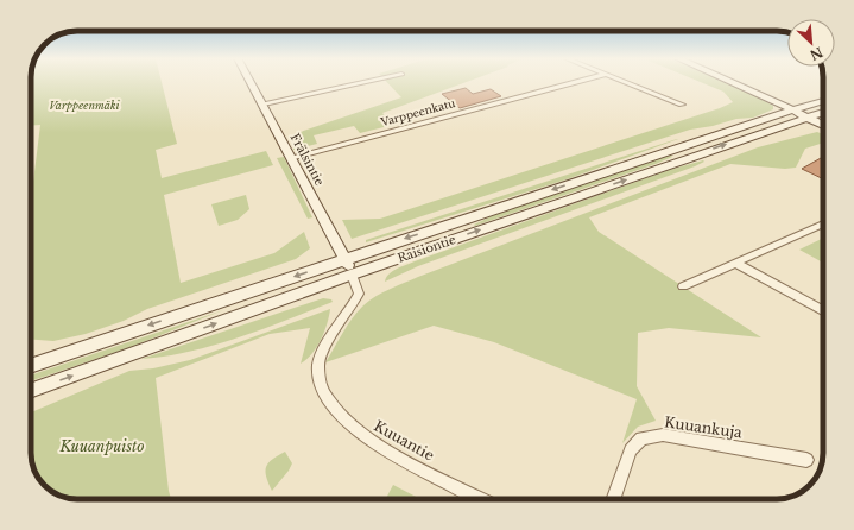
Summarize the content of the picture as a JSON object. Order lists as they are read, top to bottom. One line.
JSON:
{"streets":{"main road":["Frälsintie","Raisiontie"],"street":["Varppeenkatu","Kuuankuja","Kuuantie"]},"crossings":[["Varppeenkatu","Frälsintie"],["Frälsintie","Raisiontie"],["Frälsintie","Kuuantie"],["Raisiontie","Kuuantie"]],"parks":["Varppeenmäki","Kuuanpuisto"],"north":"bottom right"}
